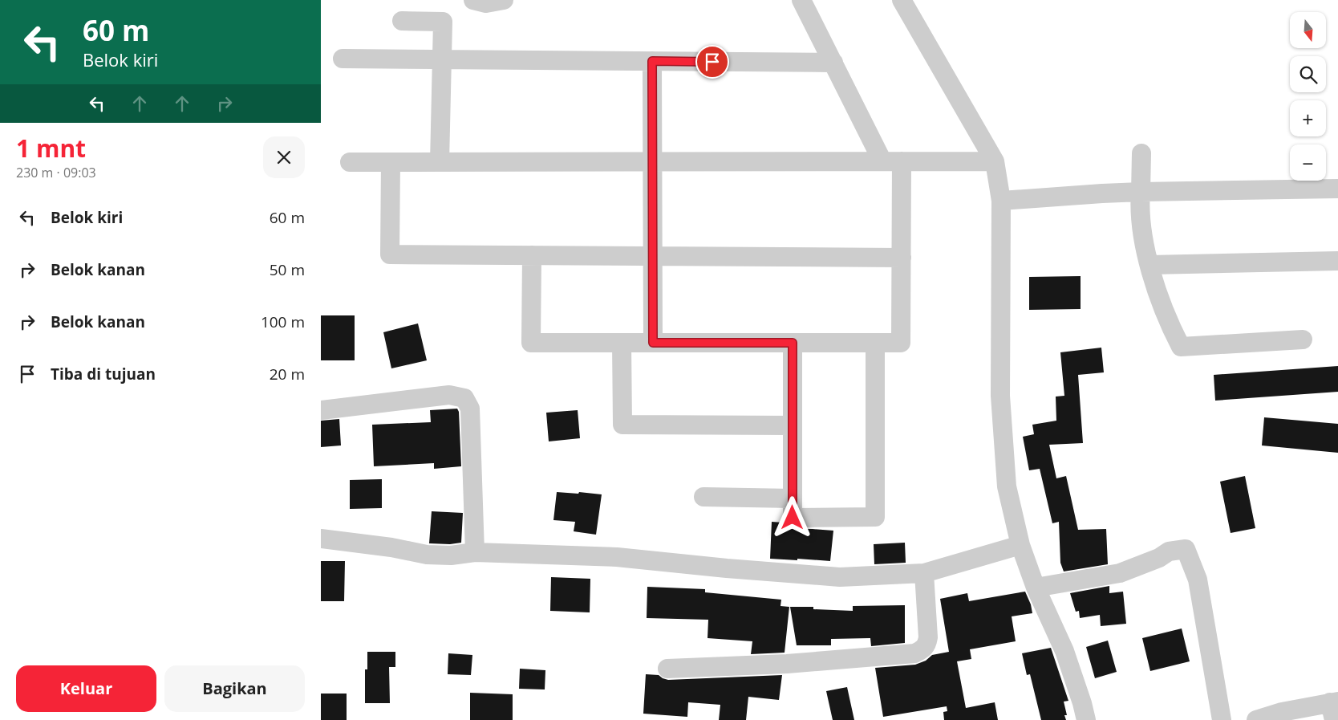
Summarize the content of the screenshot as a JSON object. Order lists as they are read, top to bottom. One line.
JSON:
{"north":"bottom","page":{"turn":["60 m","Belok kiri"],"map_buttons":["+","−"],"heading":["1 mnt","230 m · 09:03"],"list":[{"name":"Belok kiri","value":"60 m"},{"name":"Belok kanan","value":"50 m"},{"name":"Belok kanan","value":"100 m"},{"name":"Tiba di tujuan","value":"20 m"}],"buttons":["Keluar","Bagikan"]}}
